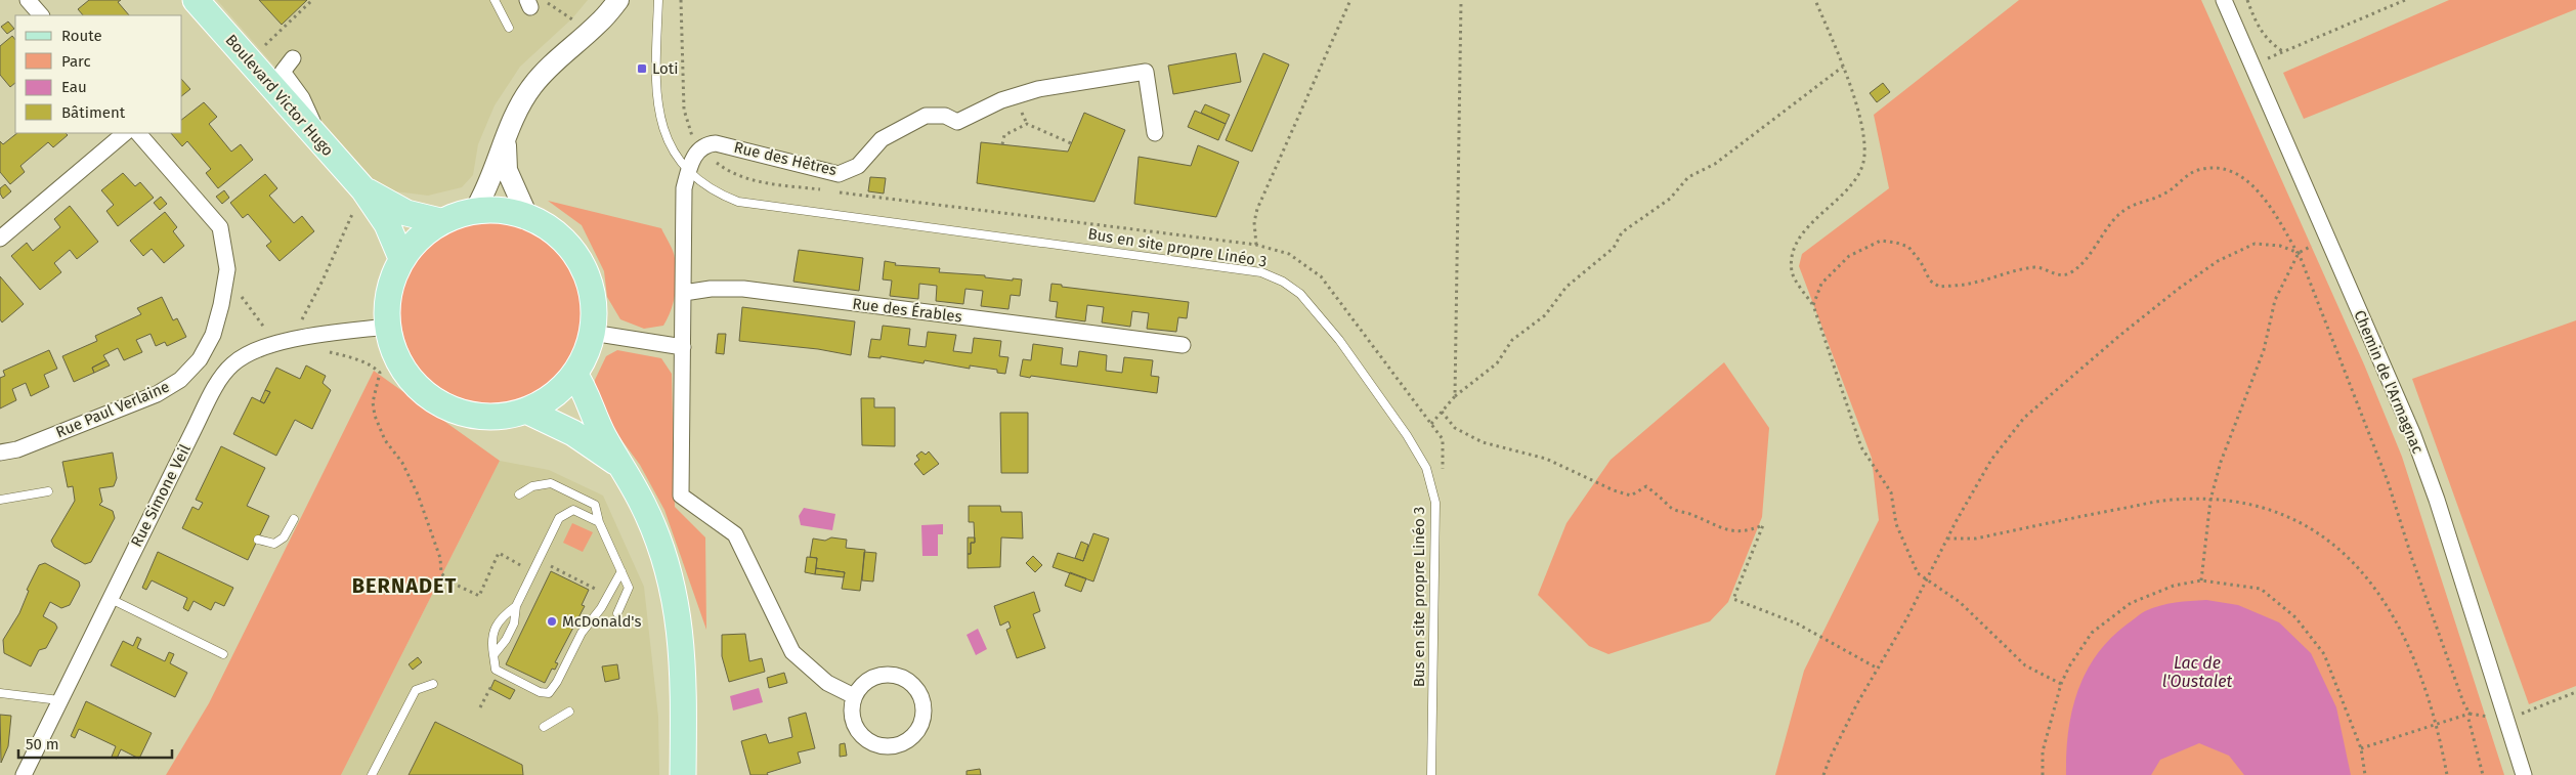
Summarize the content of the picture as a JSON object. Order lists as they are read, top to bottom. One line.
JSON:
{"streets":{"main road":["Boulevard Victor Hugo"],"street":["Rue des Hêtres","Rue des Érables","Chemin de l'Armagnac","Rue Paul Verlaine","Rue Simone Veil"],"lane":["Bus en site propre Linéo 3"]},"crossings":[["Rue des Hêtres","Bus en site propre Linéo 3"],["Rue des Hêtres","Rue des Érables"]],"districts":["BERNADET"],"water":["Lac de l'Oustalet"],"places":{"transit":["Loti"],"other":["McDonald's"]},"legend":["Route","Parc","Eau","Bâtiment"],"scale_bar":"50 m"}
